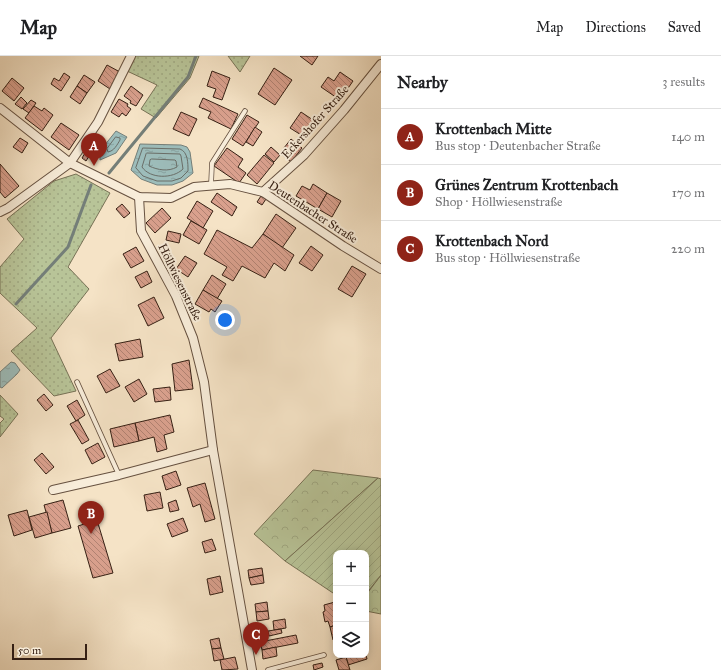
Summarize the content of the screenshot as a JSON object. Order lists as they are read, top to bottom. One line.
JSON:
{"streets":{"street":["Eckershofer Straße","Deutenbacher Straße","Höllwiesenstraße"]},"crossings":[["Eckershofer Straße","Deutenbacher Straße"],["Deutenbacher Straße","Höllwiesenstraße"]],"scale_bar":"50 m","page":{"header":"Map","nav":["Map","Directions","Saved"],"heading":["Nearby","3 results"],"list":[{"mark":"A","name":"Krottenbach Mitte","note":"Bus stop · Deutenbacher Straße","value":"140 m"},{"mark":"B","name":"Grünes Zentrum Krottenbach","note":"Shop · Höllwiesenstraße","value":"170 m"},{"mark":"C","name":"Krottenbach Nord","note":"Bus stop · Höllwiesenstraße","value":"220 m"}],"pins":["A","B","C"],"map_buttons":["+","−"],"scale":"50 m"}}
